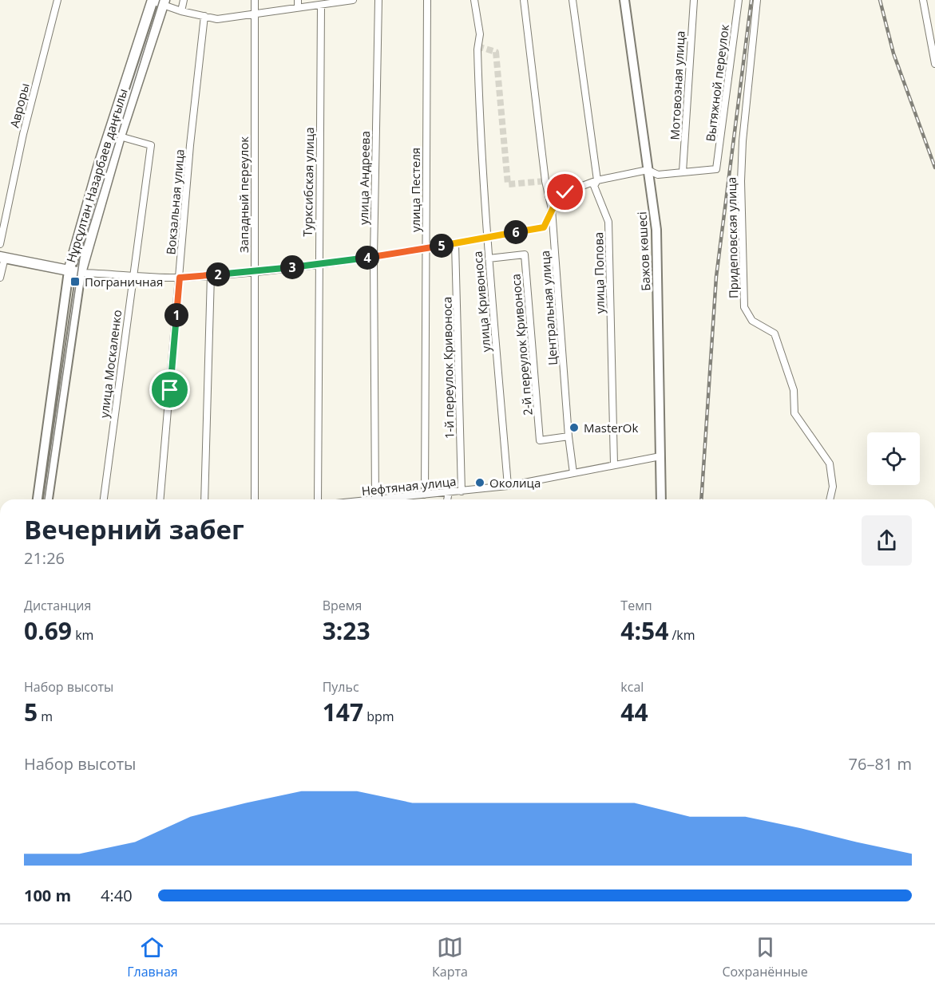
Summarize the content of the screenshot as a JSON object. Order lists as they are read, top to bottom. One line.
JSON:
{"streets":{"highway":["Нұрсұлтан Назарбаев даңғылы"],"main road":["Бажов көшесі"],"street":["Вытяжной переулок","Мотовозная улица","Авроры","улица Андреева","Турксибская улица","улица Пестеля","Западный переулок","Вокзальная улица","Придеповская улица","улица Попова","улица Кривоноса","Центральная улица","2-й переулок Кривоноса","улица Москаленко","1-й переулок Кривоноса","Нефтяная улица"]},"crossings":[["Вытяжной переулок","Мотовозная улица"],["Нұрсұлтан Назарбаев даңғылы","улица Москаленко"],["улица Пестеля","Нефтяная улица"],["Бажов көшесі","Нефтяная улица"],["улица Попова","Нефтяная улица"],["улица Кривоноса","2-й переулок Кривоноса"],["улица Кривоноса","Нефтяная улица"],["Центральная улица","2-й переулок Кривоноса"],["Центральная улица","Нефтяная улица"],["1-й переулок Кривоноса","Нефтяная улица"]],"places":{"transit":["Пограничная"],"other":["MasterOk","Околица"]},"page":{"pins":["6","5","4","3","2","1"],"heading":["Вечерний забег","21:26"],"stats":[["Дистанция","0.69 km"],["Время","3:23"],["Темп","4:54 /km"],["Набор высоты","5 m"],["Пульс","147 bpm"],["kcal","44"]],"chart":["Набор высоты","76–81 m"],"list":[{"name":"100 m","note":"4:40"}],"tabs":["Главная","Карта","Сохранённые"]}}
